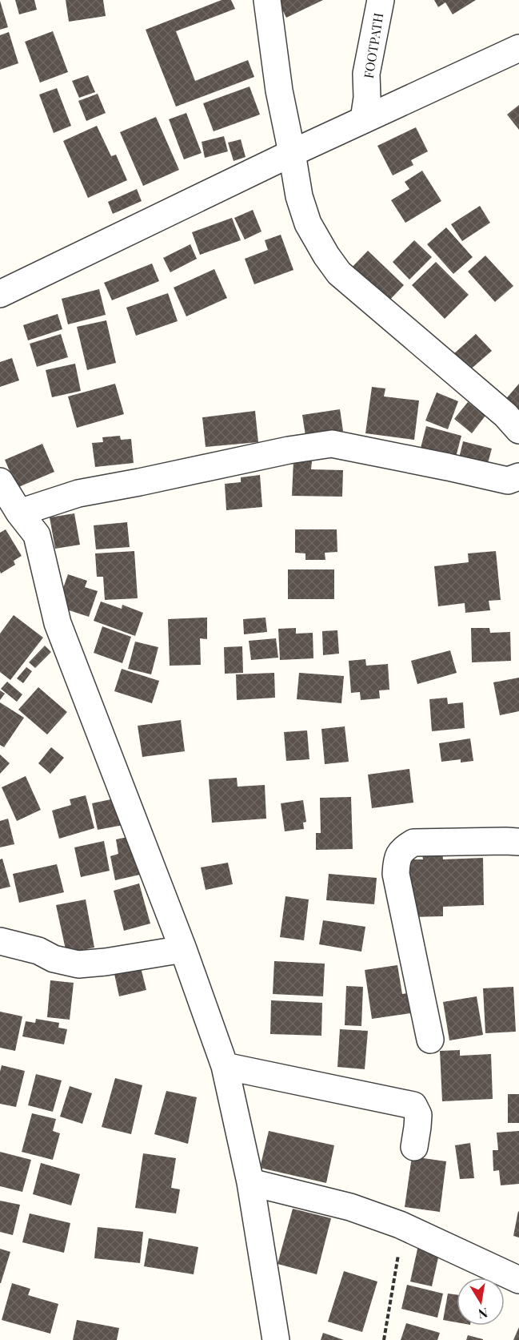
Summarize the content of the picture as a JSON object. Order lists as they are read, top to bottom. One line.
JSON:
{"streets":{"street":["FOOTPATH"]},"north":"bottom"}
